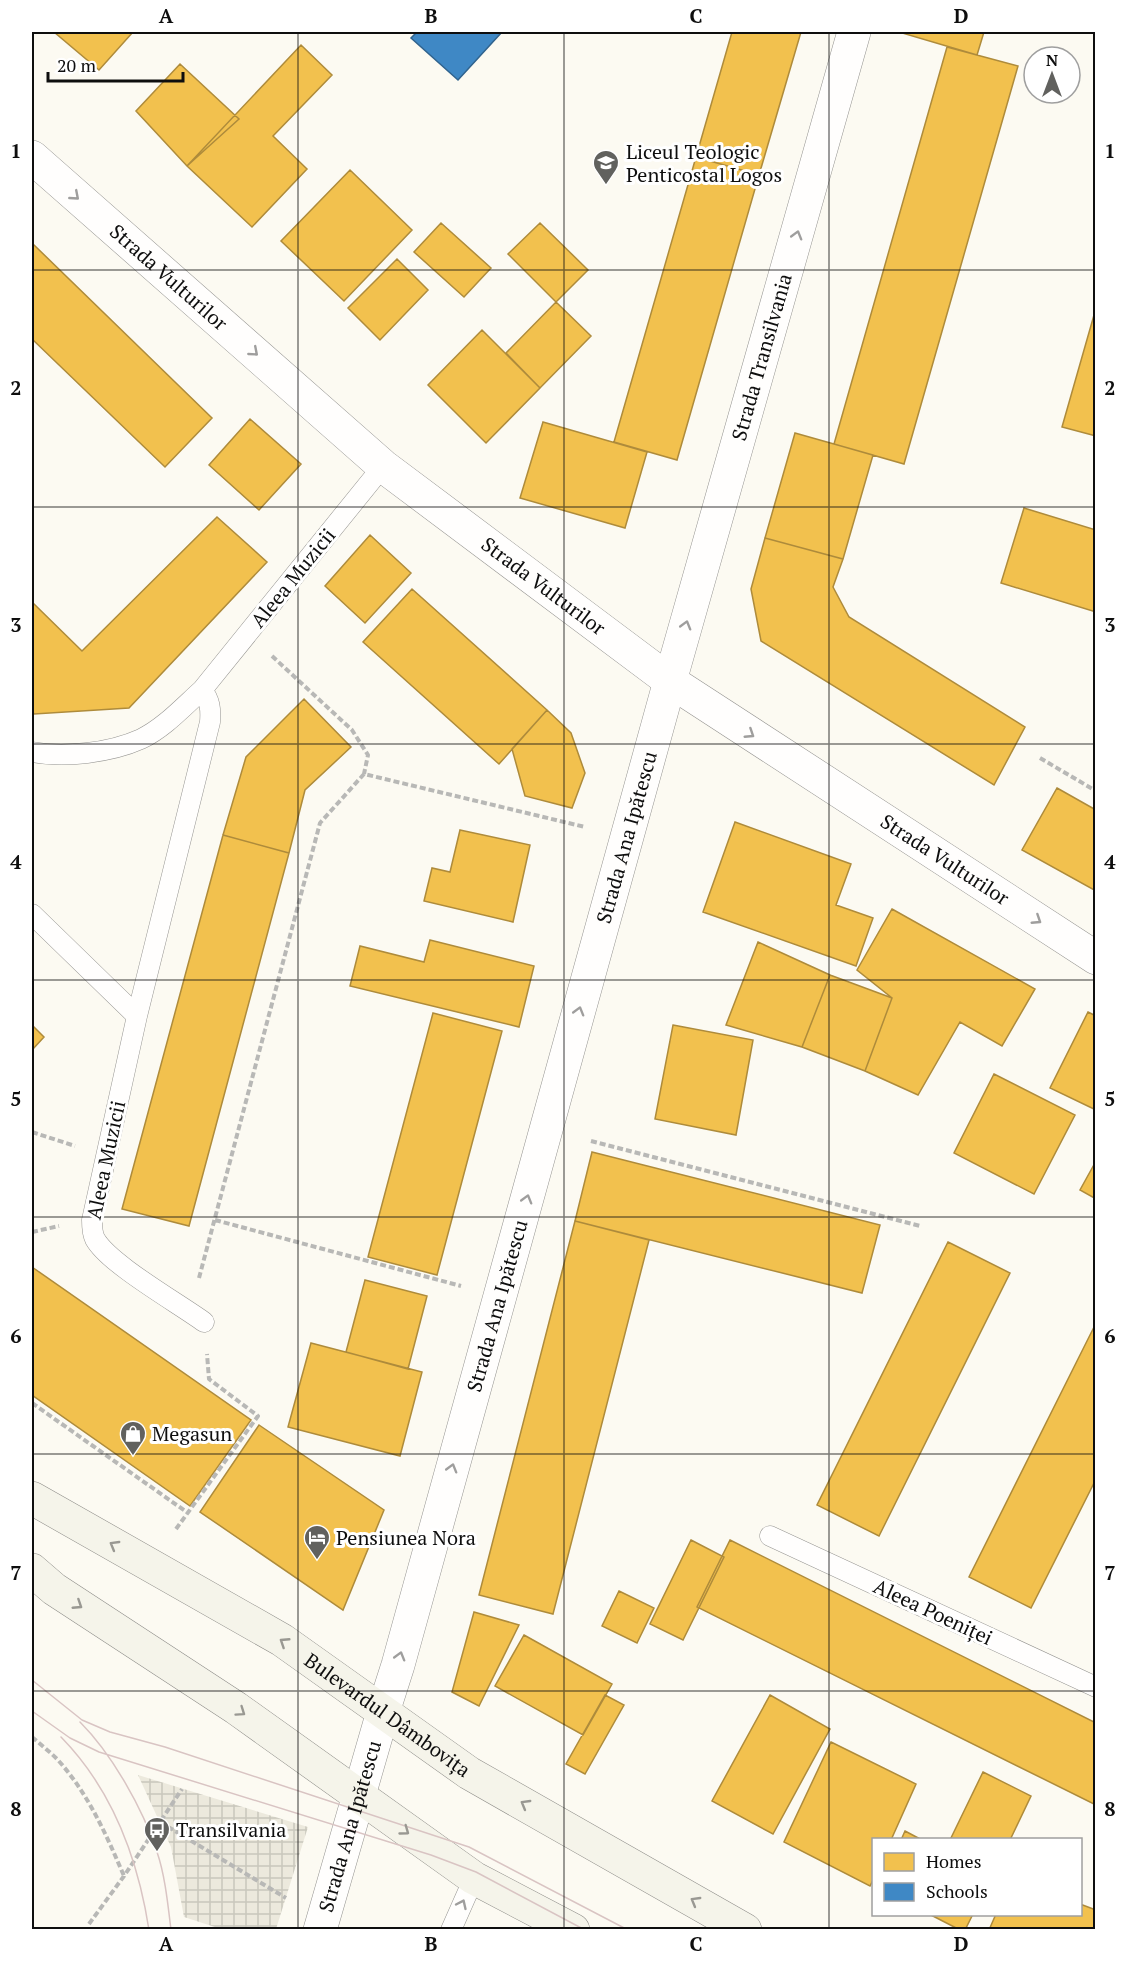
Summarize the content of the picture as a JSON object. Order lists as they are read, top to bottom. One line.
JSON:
{"streets":{"main road":["Bulevardul Dâmbovița"],"street":["Strada Vulturilor","Strada Transilvania","Strada Ana Ipătescu"],"lane":["Aleea Muzicii","Aleea Poeniței"]},"crossings":[["Strada Vulturilor","Strada Transilvania"],["Strada Vulturilor","Aleea Muzicii"],["Strada Vulturilor","Strada Ana Ipătescu"],["Strada Transilvania","Strada Ana Ipătescu"],["Strada Ana Ipătescu","Bulevardul Dâmbovița"]],"one_way":["Strada Vulturilor","Strada Transilvania","Strada Ana Ipătescu"],"places":{"school or university":["Liceul Teologic Penticostal Logos"],"shop":["Megasun"],"hotel":["Pensiunea Nora"],"bus stop":["Transilvania"]},"legend":["Homes","Schools"],"scale_bar":"20 m","north":"top","grid":{"columns":["A","B","C","D"],"rows":["1","2","3","4","5","6","7","8"]}}
